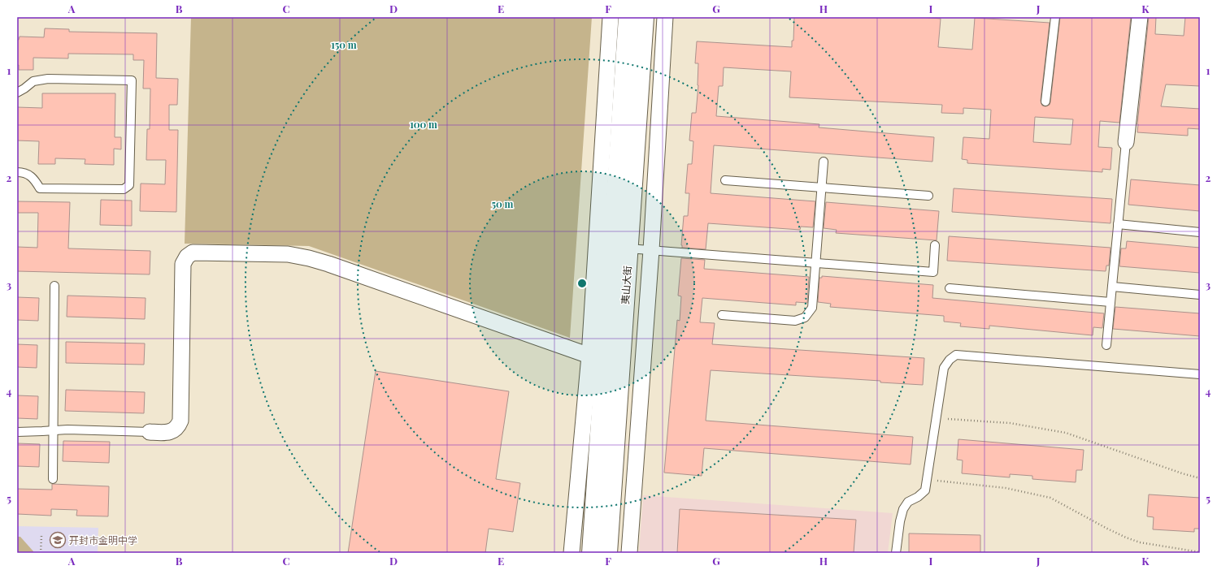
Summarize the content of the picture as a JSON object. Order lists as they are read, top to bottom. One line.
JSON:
{"streets":{"main road":["夷山大街"]},"places":{"school or university":["开封市金明中学"]},"grid":{"columns":["A","B","C","D","E","F","G","H","I","J","K"],"rows":["1","2","3","4","5"]},"rings":["150 m","100 m","50 m"]}
